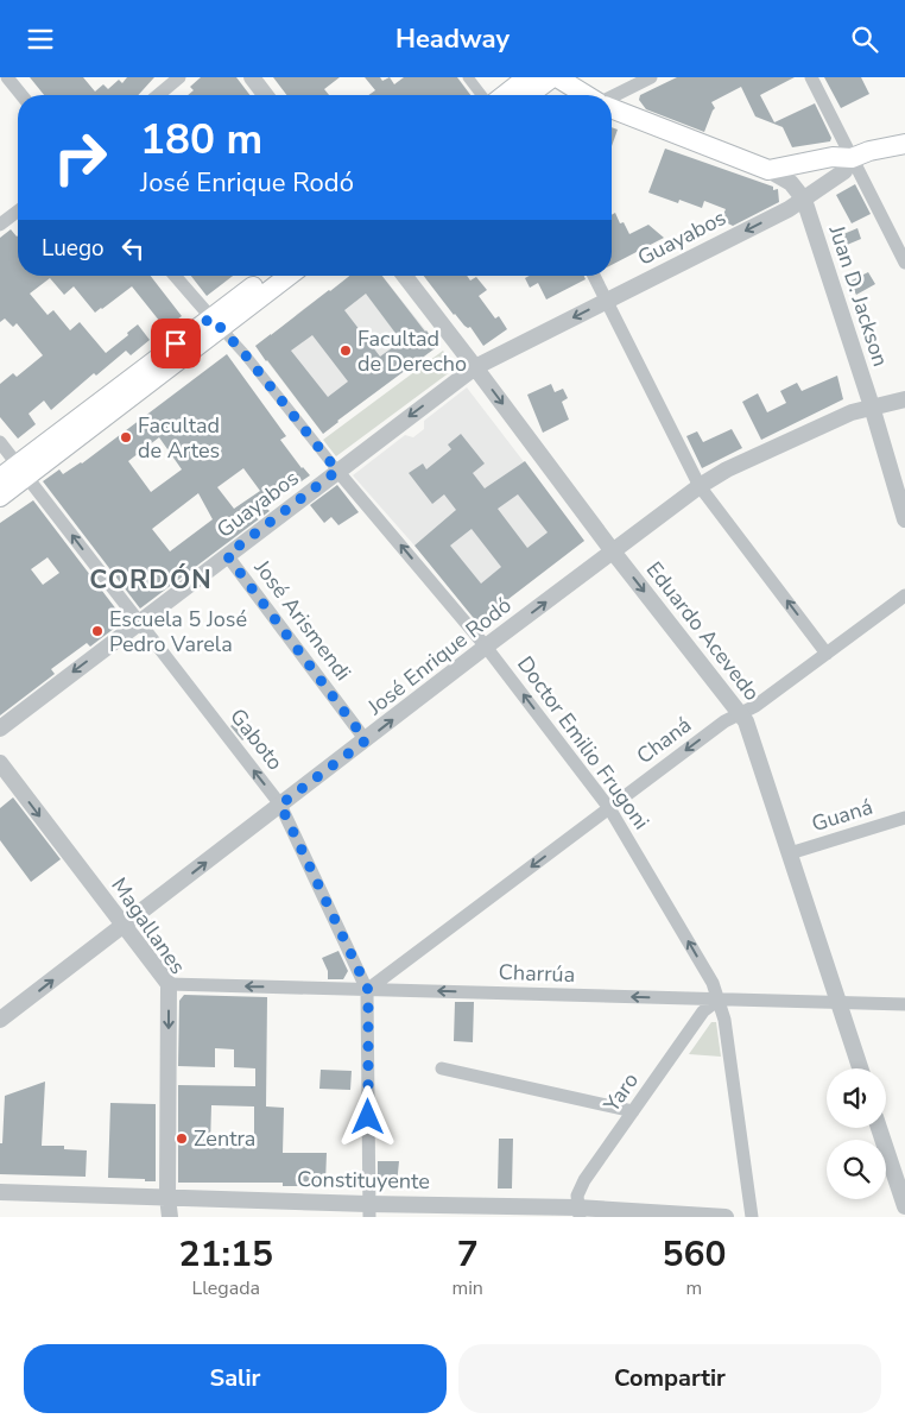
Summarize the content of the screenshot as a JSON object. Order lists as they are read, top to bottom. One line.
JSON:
{"streets":{"street":["Guayabos","Juan D. Jackson","José Arismendi","Eduardo Acevedo","José Enrique Rodó","Gaboto","Chaná","Doctor Emilio Frugoni","Guaná","Magallanes","Charrúa","Yaro","Constituyente"]},"crossings":[["Guayabos","Juan D. Jackson"],["Guayabos","José Arismendi"],["Guayabos","Eduardo Acevedo"],["Guayabos","Gaboto"],["Guayabos","Doctor Emilio Frugoni"],["Juan D. Jackson","José Enrique Rodó"],["José Arismendi","José Enrique Rodó"],["Eduardo Acevedo","José Enrique Rodó"],["Eduardo Acevedo","Chaná"],["Eduardo Acevedo","Guaná"],["Eduardo Acevedo","Charrúa"],["José Enrique Rodó","Gaboto"],["José Enrique Rodó","Doctor Emilio Frugoni"],["José Enrique Rodó","Magallanes"],["Gaboto","Chaná"],["Gaboto","Charrúa"],["Gaboto","Constituyente"],["Chaná","Doctor Emilio Frugoni"],["Chaná","Charrúa"],["Doctor Emilio Frugoni","Charrúa"],["Doctor Emilio Frugoni","Yaro"],["Magallanes","Charrúa"],["Magallanes","Constituyente"],["Charrúa","Yaro"],["Yaro","Constituyente"]],"one_way":["Guayabos","José Enrique Rodó","Gaboto","Chaná","Doctor Emilio Frugoni","Magallanes"],"districts":["CORDÓN"],"places":["Facultad de Derecho","Facultad de Artes","Escuela 5 José Pedro Varela","Zentra"],"page":{"header":"Headway","turn":["180 m","José Enrique Rodó"],"then":"Luego","eta":["21:15","Llegada","7","min","560","m"],"buttons":["Salir","Compartir"]}}
